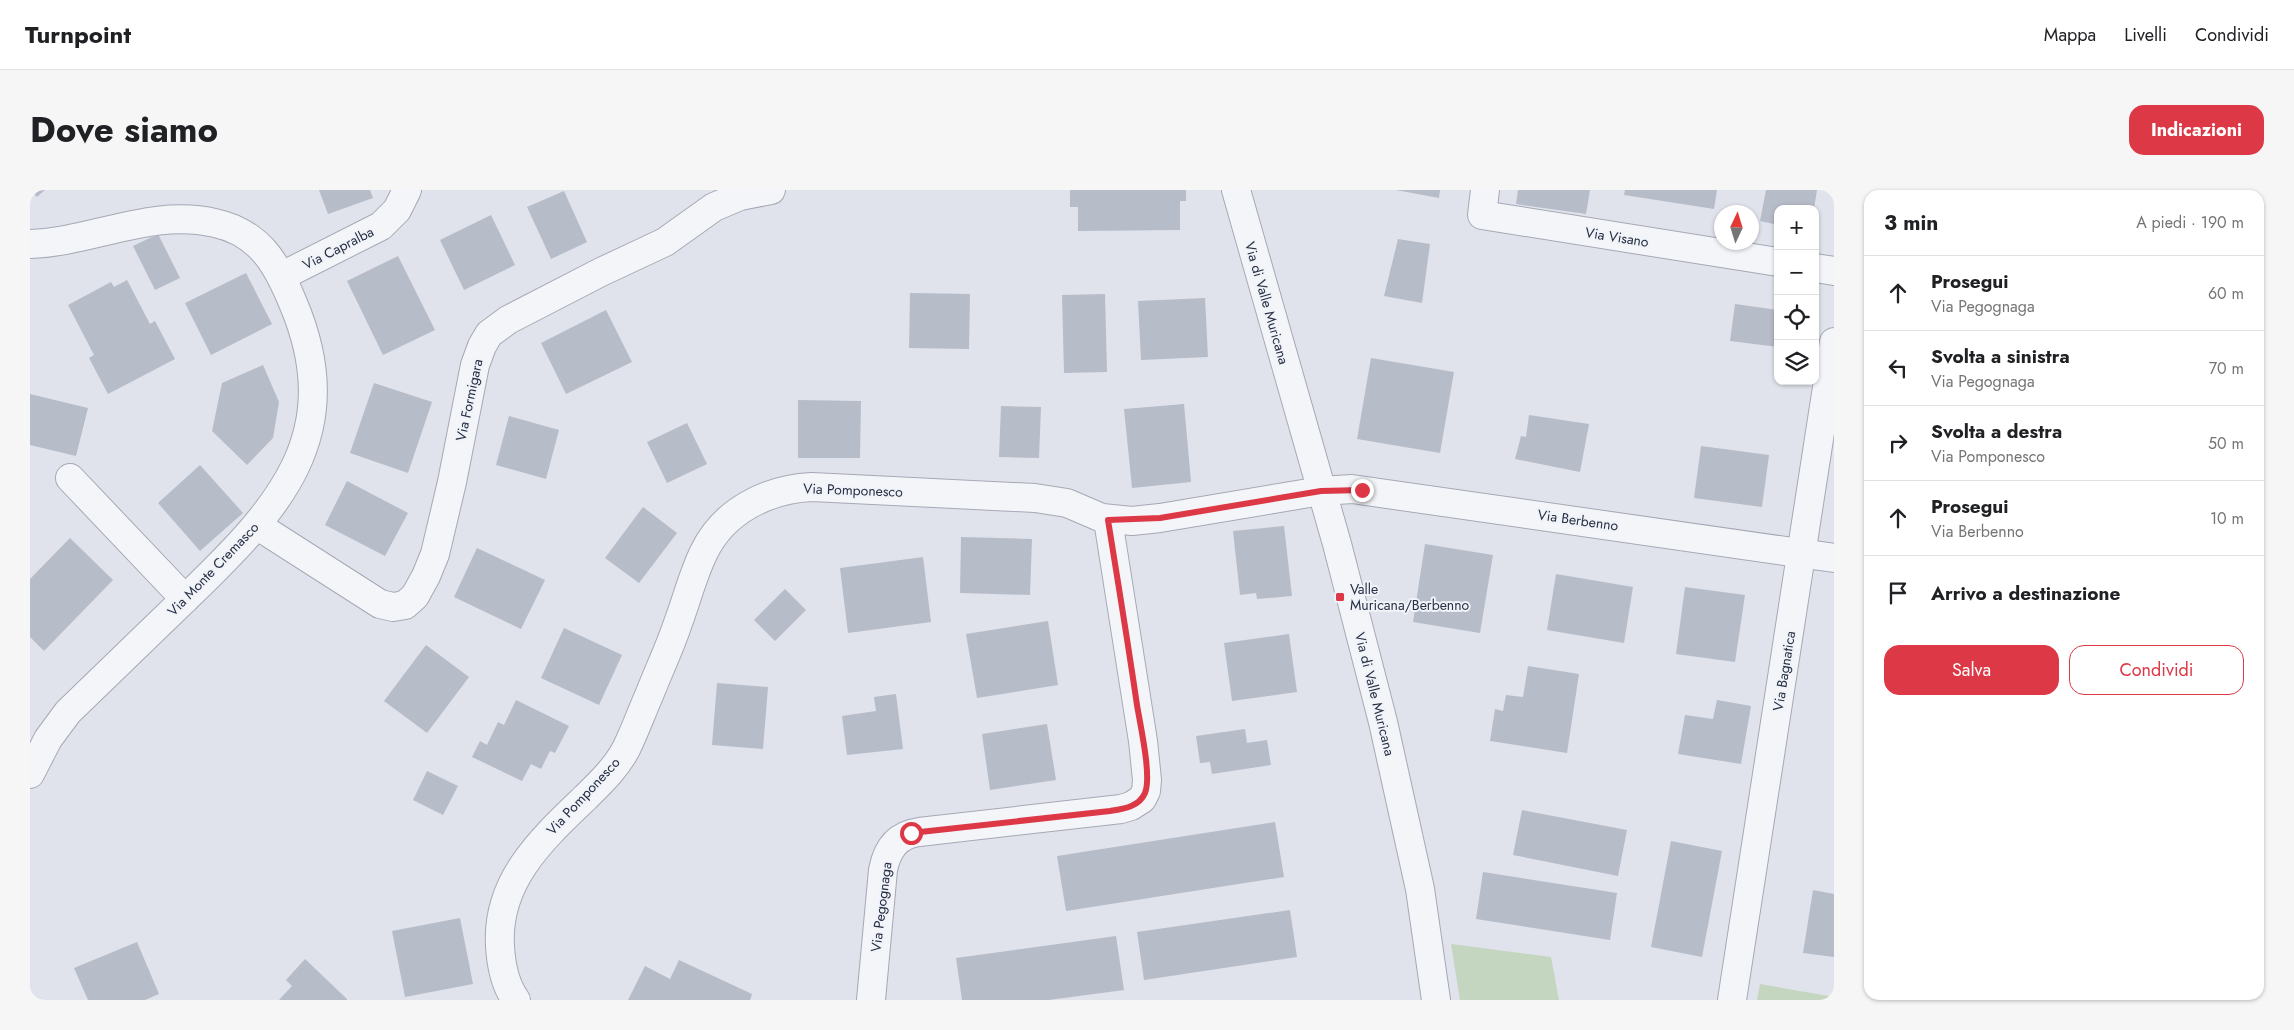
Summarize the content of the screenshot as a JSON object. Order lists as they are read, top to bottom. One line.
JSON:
{"streets":{"street":["Via Visano","Via Capralba","Via di Valle Muricana","Via Formigara","Via Pomponesco","Via Berbenno","Via Monte Cremasco","Via Bagnatica","Via Pegognaga"]},"crossings":[["Via Capralba","Via Monte Cremasco"],["Via di Valle Muricana","Via Pomponesco"],["Via di Valle Muricana","Via Berbenno"],["Via Formigara","Via Monte Cremasco"],["Via Pomponesco","Via Berbenno"],["Via Pomponesco","Via Pegognaga"],["Via Berbenno","Via Bagnatica"]],"places":{"transit":["Valle Muricana/Berbenno"]},"north":"top","page":{"header":"Turnpoint","nav":["Mappa","Livelli","Condividi"],"title":"Dove siamo","buttons":["Indicazioni",["Salva","Condividi"]],"heading":["3 min","A piedi · 190 m"],"map_buttons":["+","−"],"list":[["Prosegui","Via Pegognaga","60 m"],["Svolta a sinistra","Via Pegognaga","70 m"],["Svolta a destra","Via Pomponesco","50 m"],["Prosegui","Via Berbenno","10 m"],"Arrivo a destinazione"]}}
